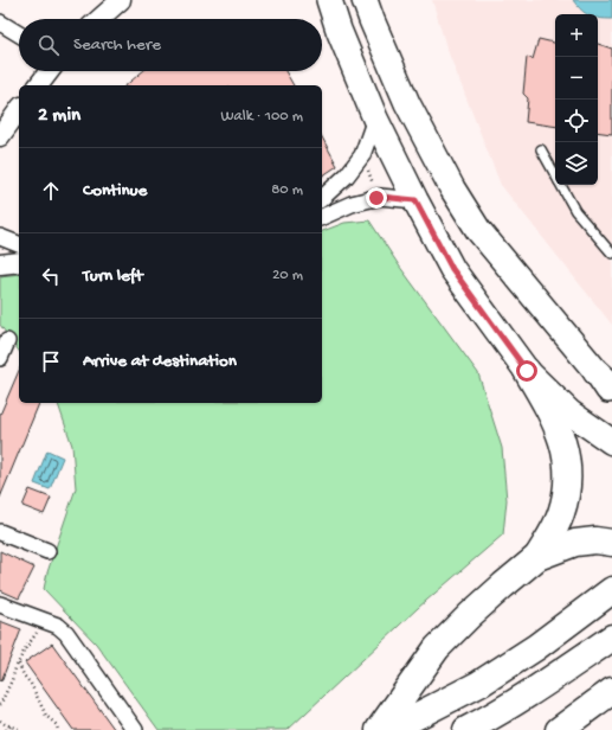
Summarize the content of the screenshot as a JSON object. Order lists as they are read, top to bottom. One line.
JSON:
{"page":{"map_buttons":["+","−"],"search":"Search here","heading":["2 min","Walk · 100 m"],"list":[["Continue","80 m"],["Turn left","20 m"],"Arrive at destination"]}}
